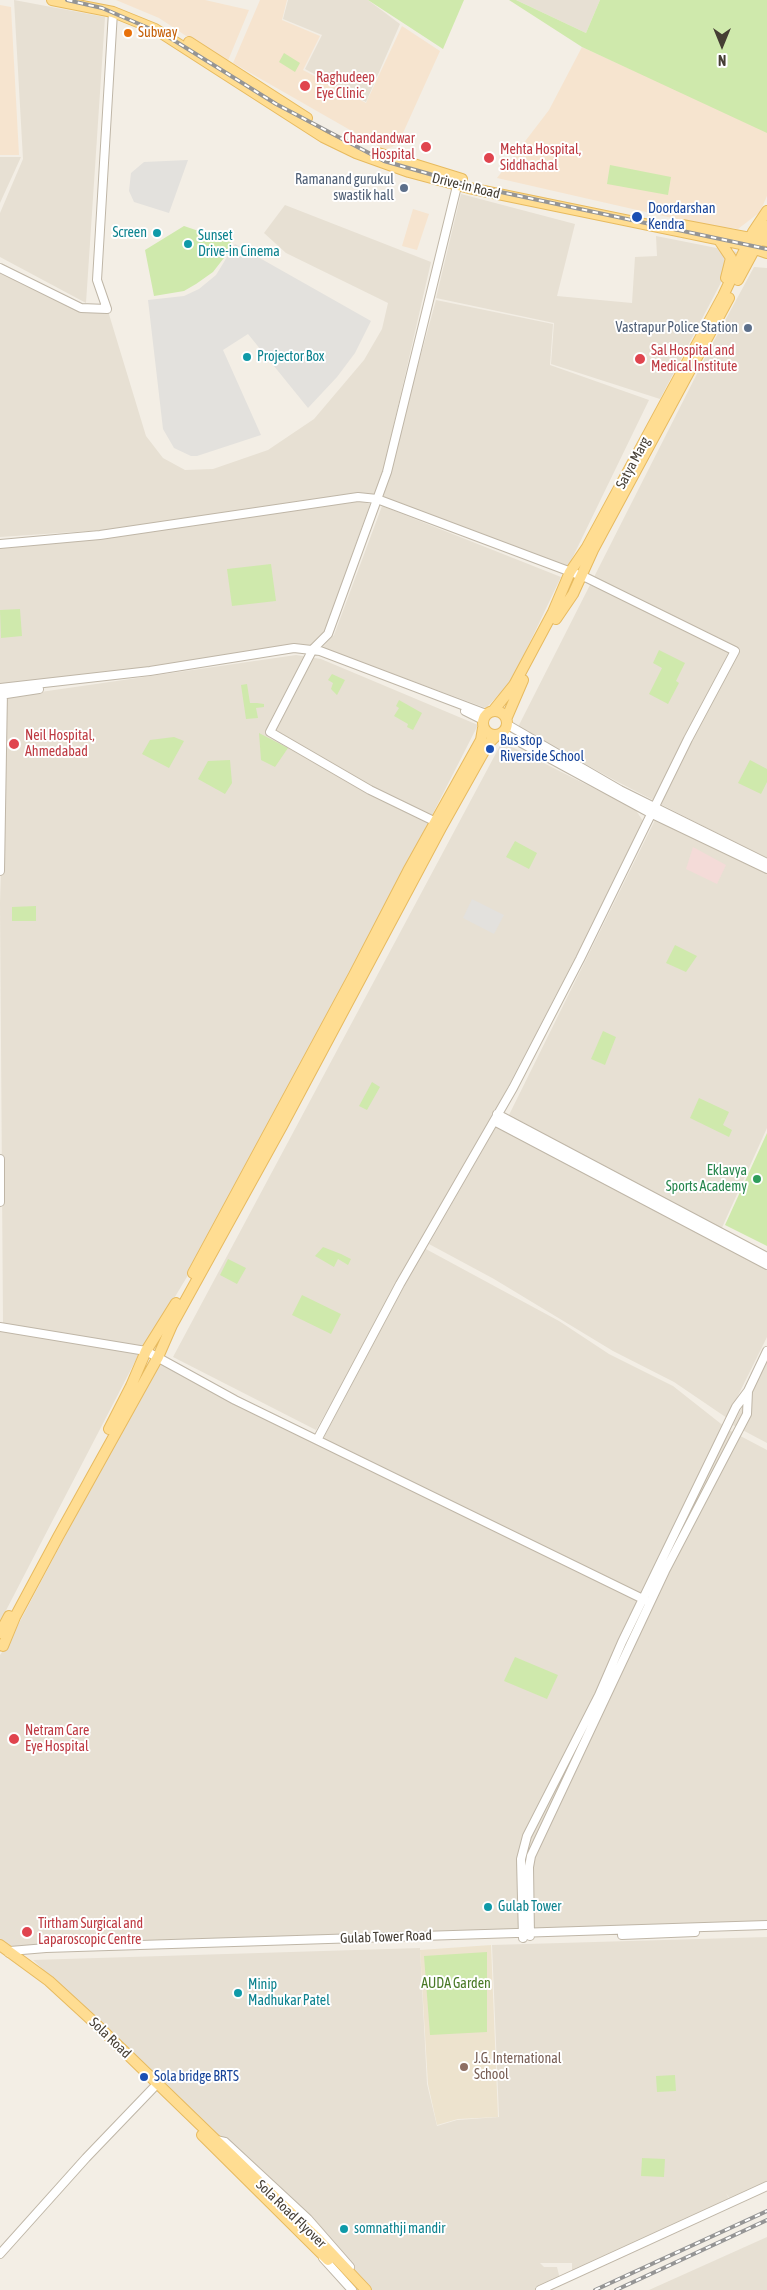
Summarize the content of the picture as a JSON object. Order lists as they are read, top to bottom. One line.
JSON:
{"streets":{"main road":["Drive-in Road","Satya Marg","Sola Road","Sola Road Flyover"],"street":["Gulab Tower Road"]},"crossings":[["Drive-in Road","Satya Marg"],["Gulab Tower Road","Sola Road"],["Sola Road","Sola Road Flyover"]],"parks":["AUDA Garden"],"places":["Subway","Raghudeep Eye Clinic","Chandandwar Hospital","Mehta Hospital, Siddhachal","Ramanand gurukul swastik hall","Doordarshan Kendra","Screen","Sunset Drive-in Cinema","Vastrapur Police Station","Projector Box","Sal Hospital and Medical Institute","Neil Hospital, Ahmedabad","Bus stop Riverside School","Eklavya Sports Academy","Netram Care Eye Hospital","Gulab Tower","Tirtham Surgical and Laparoscopic Centre","Minip Madhukar Patel","J.G. International School","Sola bridge BRTS","somnathji mandir"],"north":"bottom"}
